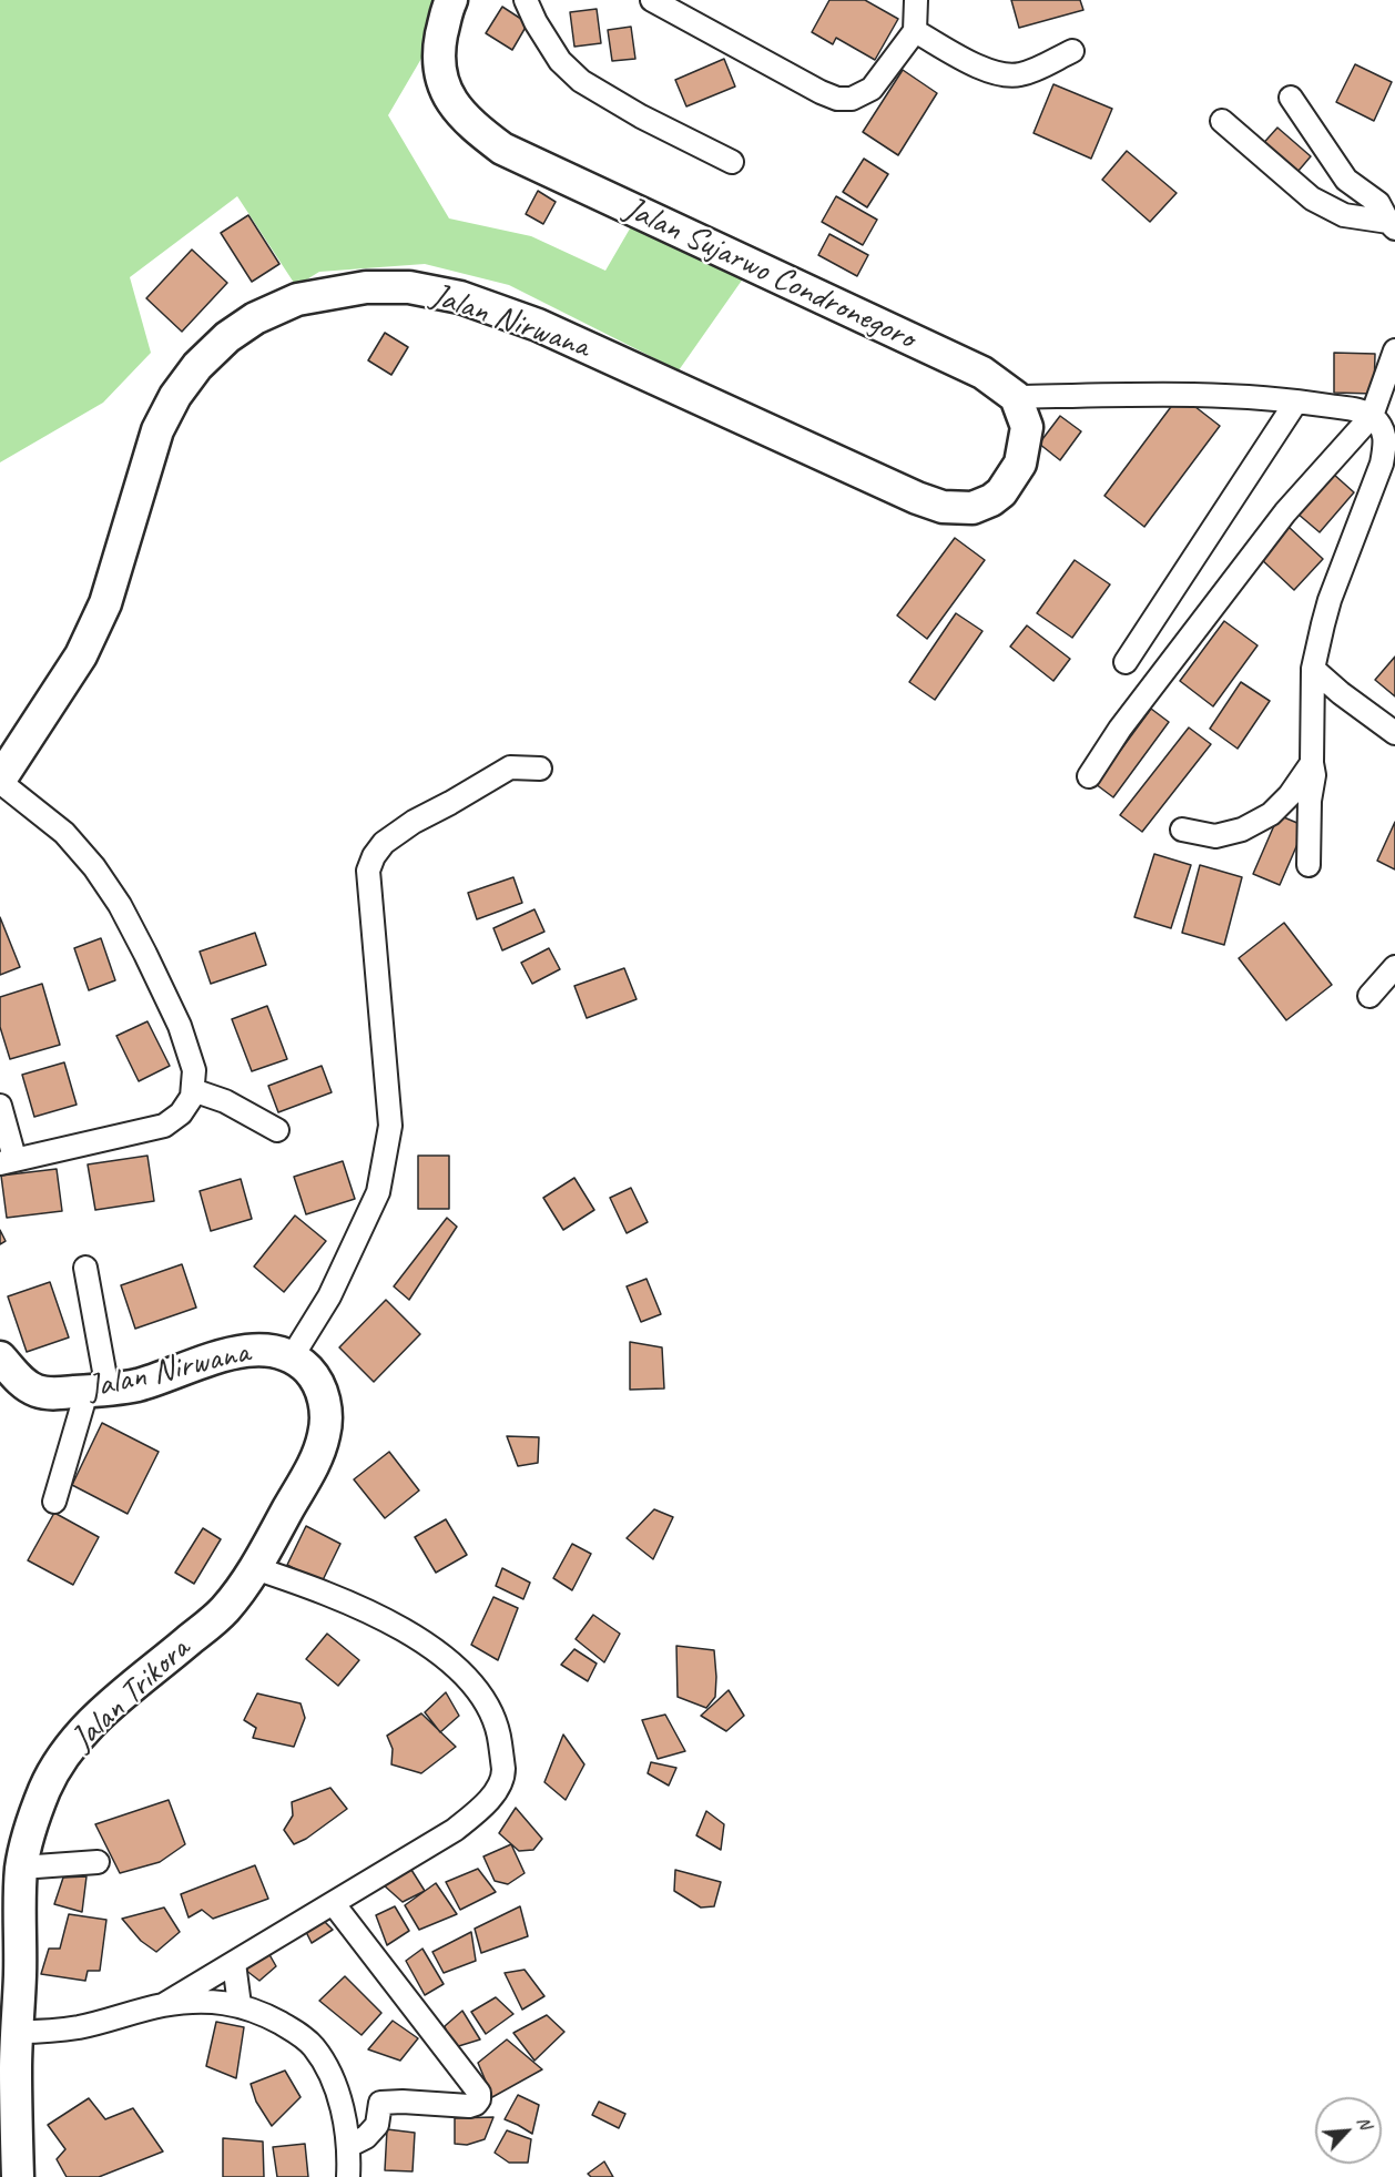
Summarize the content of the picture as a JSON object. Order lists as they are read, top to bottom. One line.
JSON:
{"streets":{"street":["Jalan Sujarwo Condronegoro","Jalan Nirwana","Jalan Trikora"]},"crossings":[["Jalan Sujarwo Condronegoro","Jalan Nirwana"],["Jalan Nirwana","Jalan Trikora"]],"north":"top right"}
